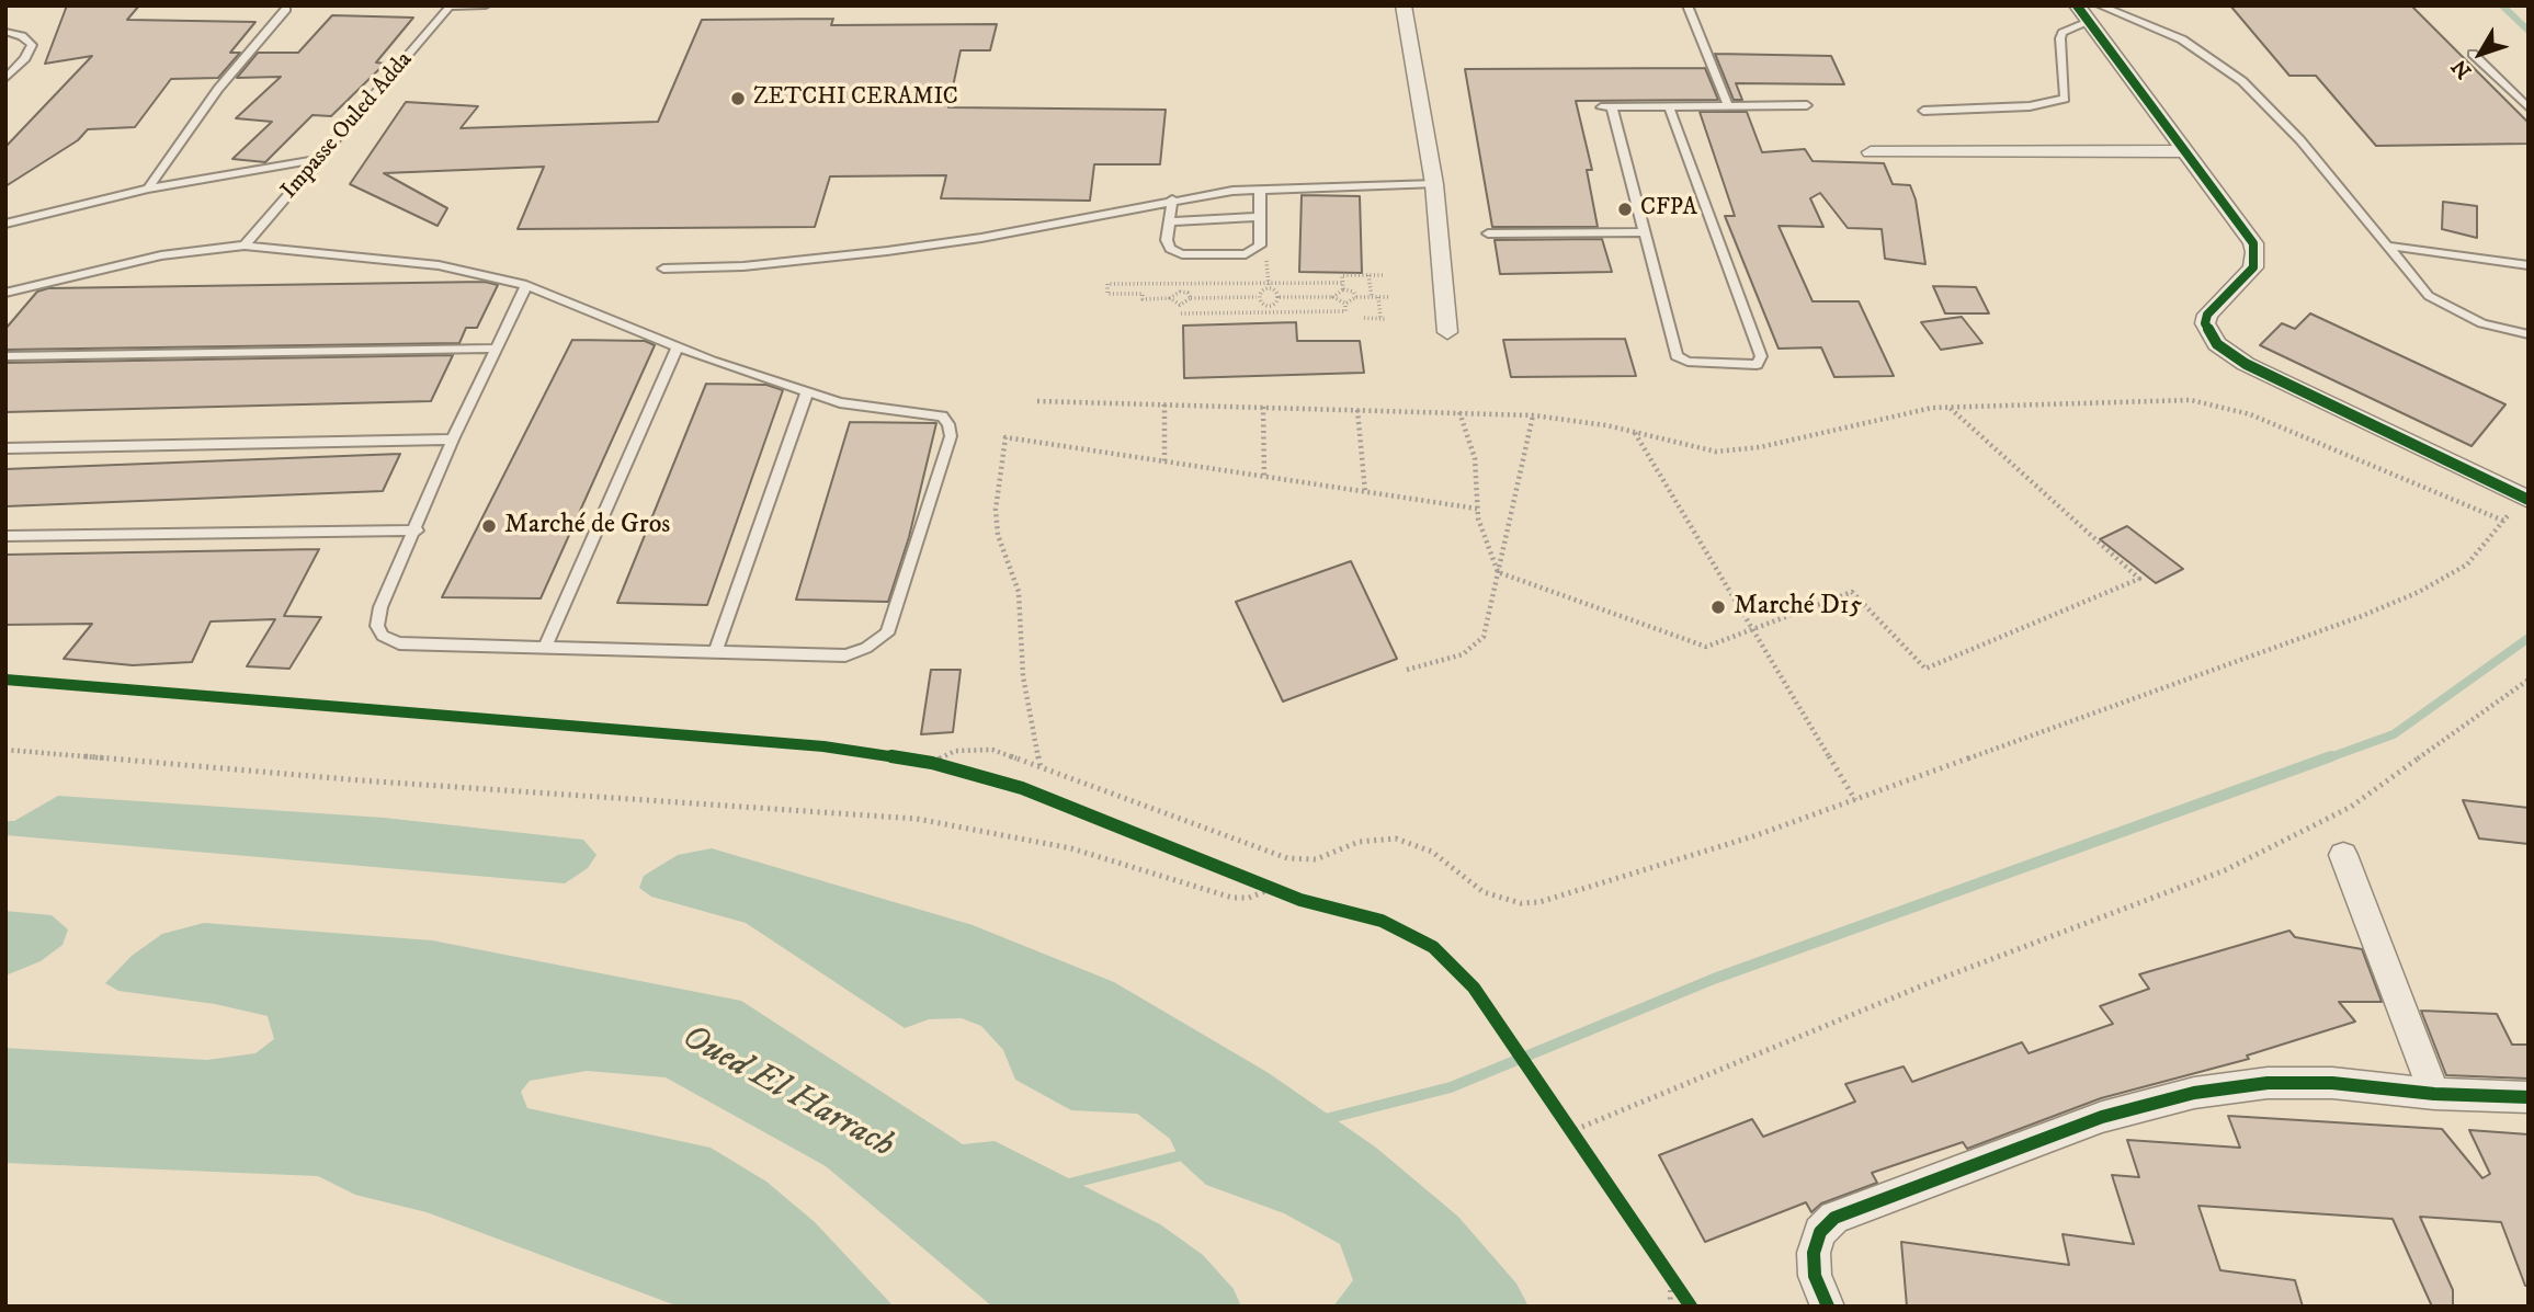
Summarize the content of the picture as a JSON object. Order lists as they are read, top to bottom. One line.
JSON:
{"streets":{"lane":["Impasse Ouled Adda"]},"water":["Oued El Harrach"],"places":["ZETCHI CERAMIC","CFPA","Marché de Gros","Marché D15"],"north":"bottom left"}
